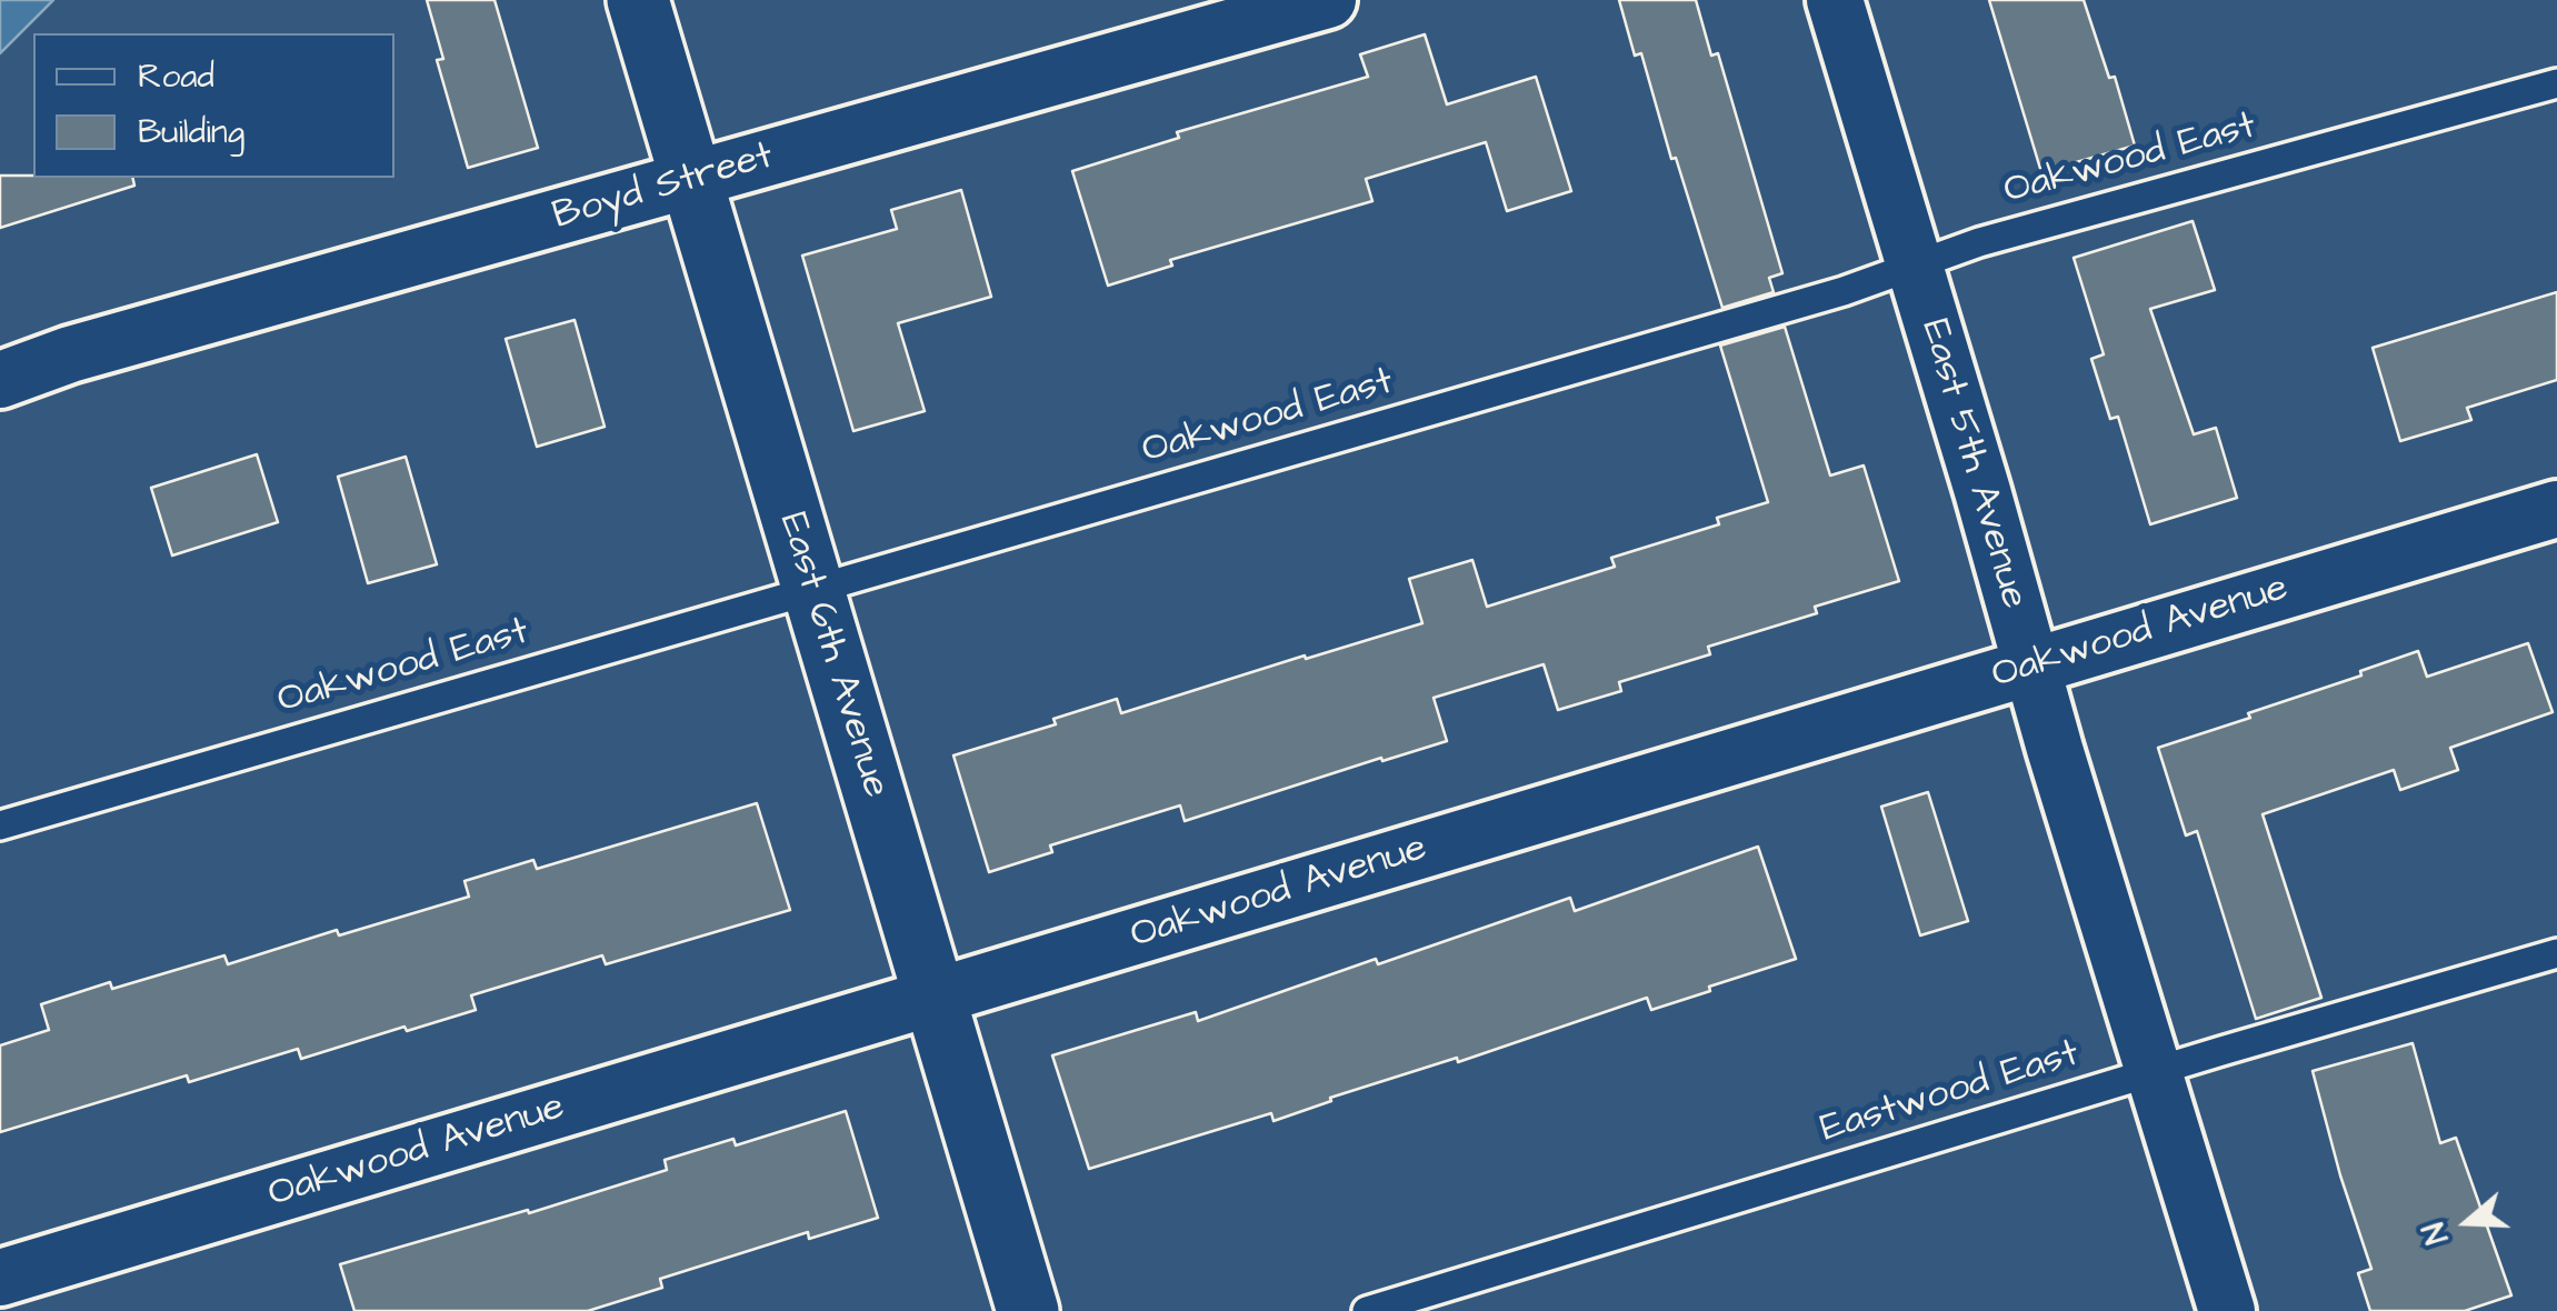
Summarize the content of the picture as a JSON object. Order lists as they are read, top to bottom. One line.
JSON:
{"streets":{"street":["Boyd Street","East 5th Avenue","Oakwood Avenue","East 6th Avenue"],"lane":["Oakwood East","Eastwood East"]},"crossings":[["Oakwood East","East 5th Avenue"],["Oakwood East","East 6th Avenue"],["Boyd Street","East 6th Avenue"],["East 5th Avenue","Oakwood Avenue"],["East 5th Avenue","Eastwood East"],["Oakwood Avenue","East 6th Avenue"]],"legend":["Road","Building"],"north":"left"}
